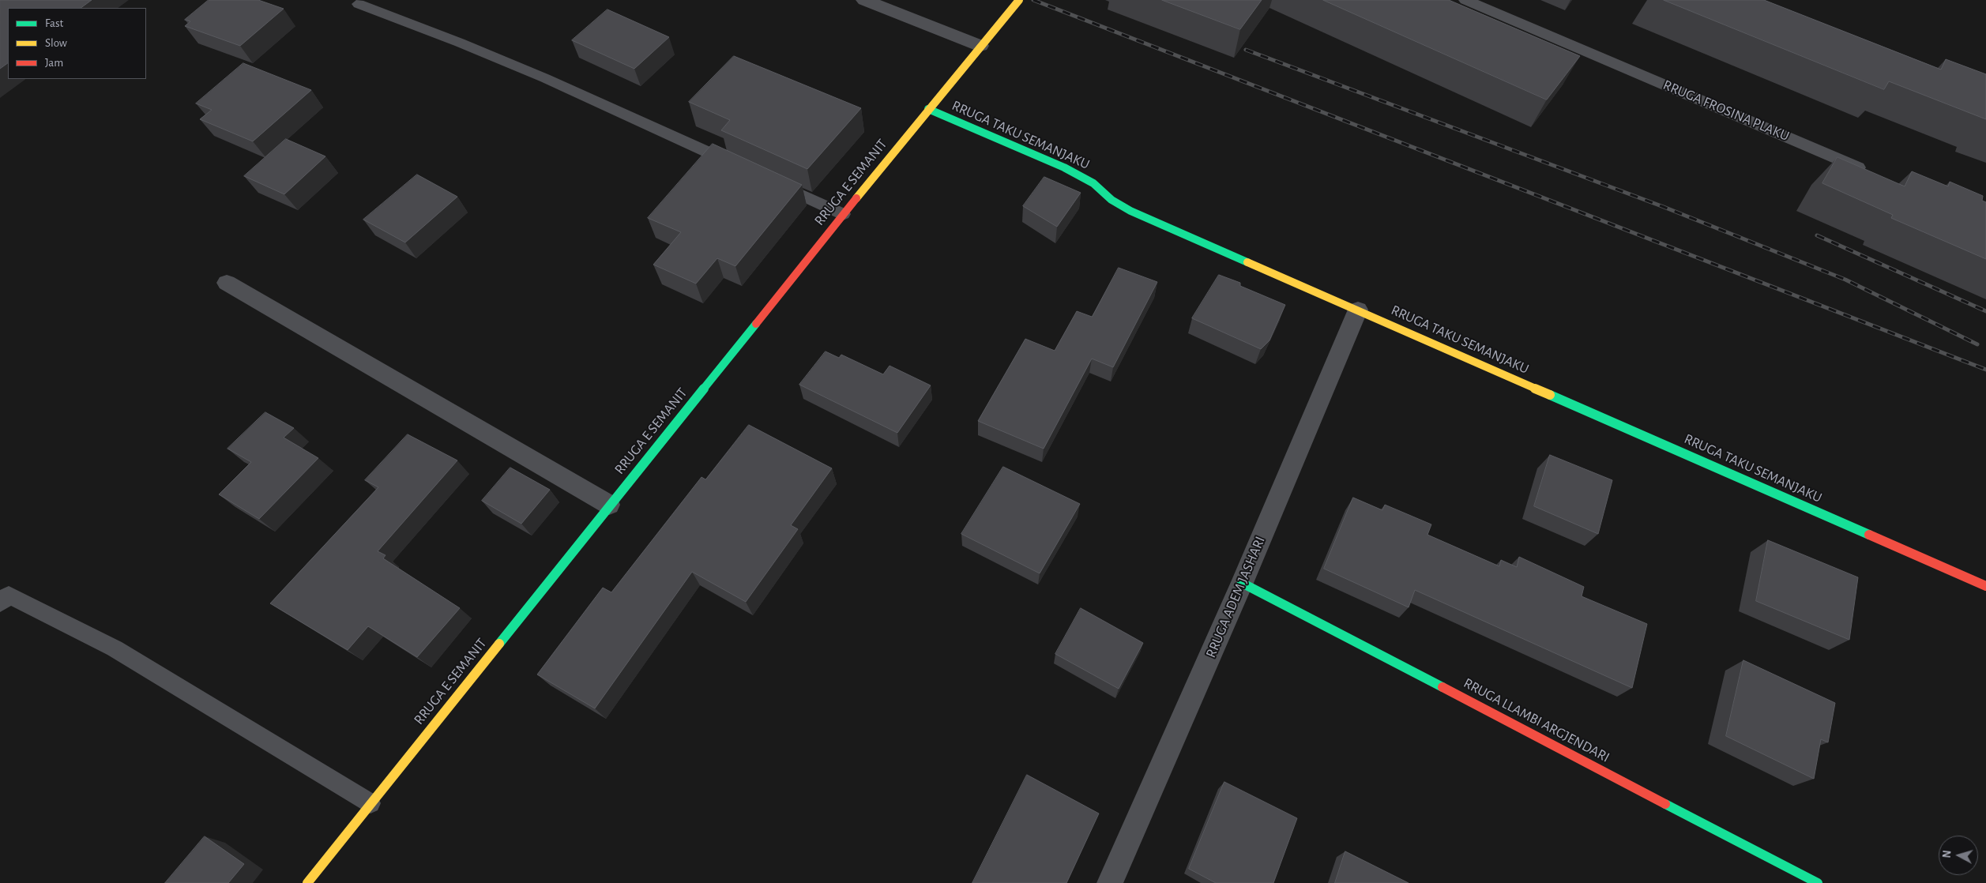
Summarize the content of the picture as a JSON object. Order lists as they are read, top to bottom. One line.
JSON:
{"streets":{"street":["RRUGA TAKU SEMANJAKU","RRUGA E SEMANIT","RRUGA ADEM JASHARI","RRUGA LLAMBI ARGJENDARI"],"lane":["RRUGA FROSINA PLAKU"]},"crossings":[["RRUGA TAKU SEMANJAKU","RRUGA E SEMANIT"],["RRUGA TAKU SEMANJAKU","RRUGA ADEM JASHARI"],["RRUGA ADEM JASHARI","RRUGA LLAMBI ARGJENDARI"]],"legend":["Fast","Slow","Jam"],"north":"left"}
